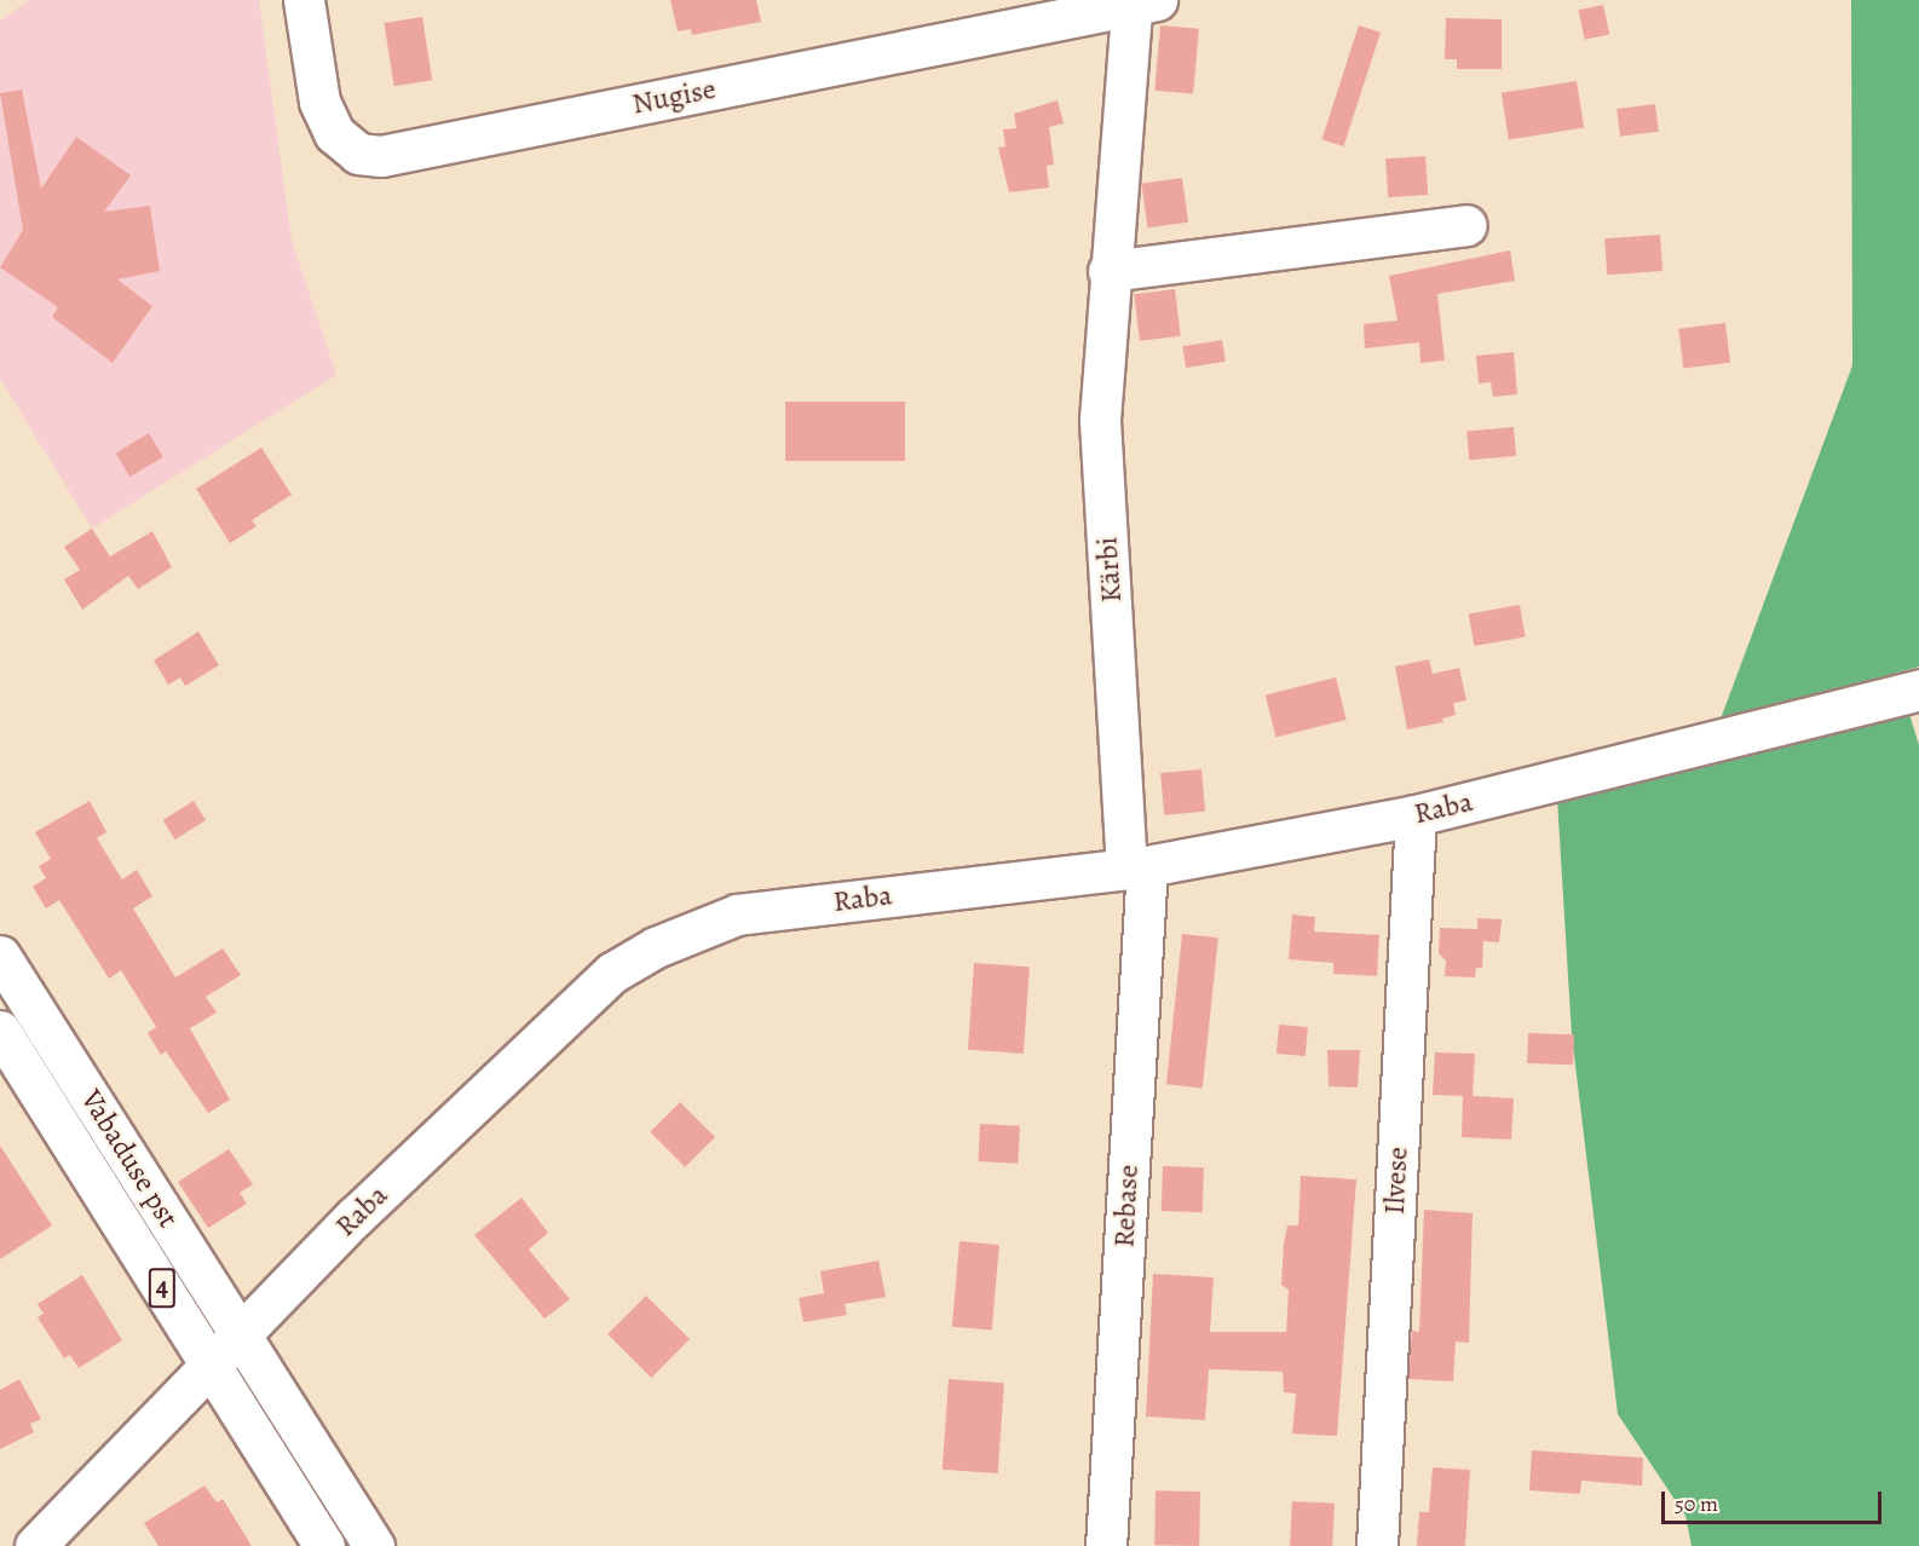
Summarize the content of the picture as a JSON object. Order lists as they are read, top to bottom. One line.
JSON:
{"streets":{"main road":["Nugise","Kärbi","Raba","Vabaduse pst","Ilvese","Rebase","4"]},"crossings":[["Nugise","Kärbi"],["Kärbi","Raba"],["Kärbi","Rebase"],["Raba","Vabaduse pst"],["Raba","Ilvese"],["Raba","Rebase"]],"scale_bar":"50 m"}
